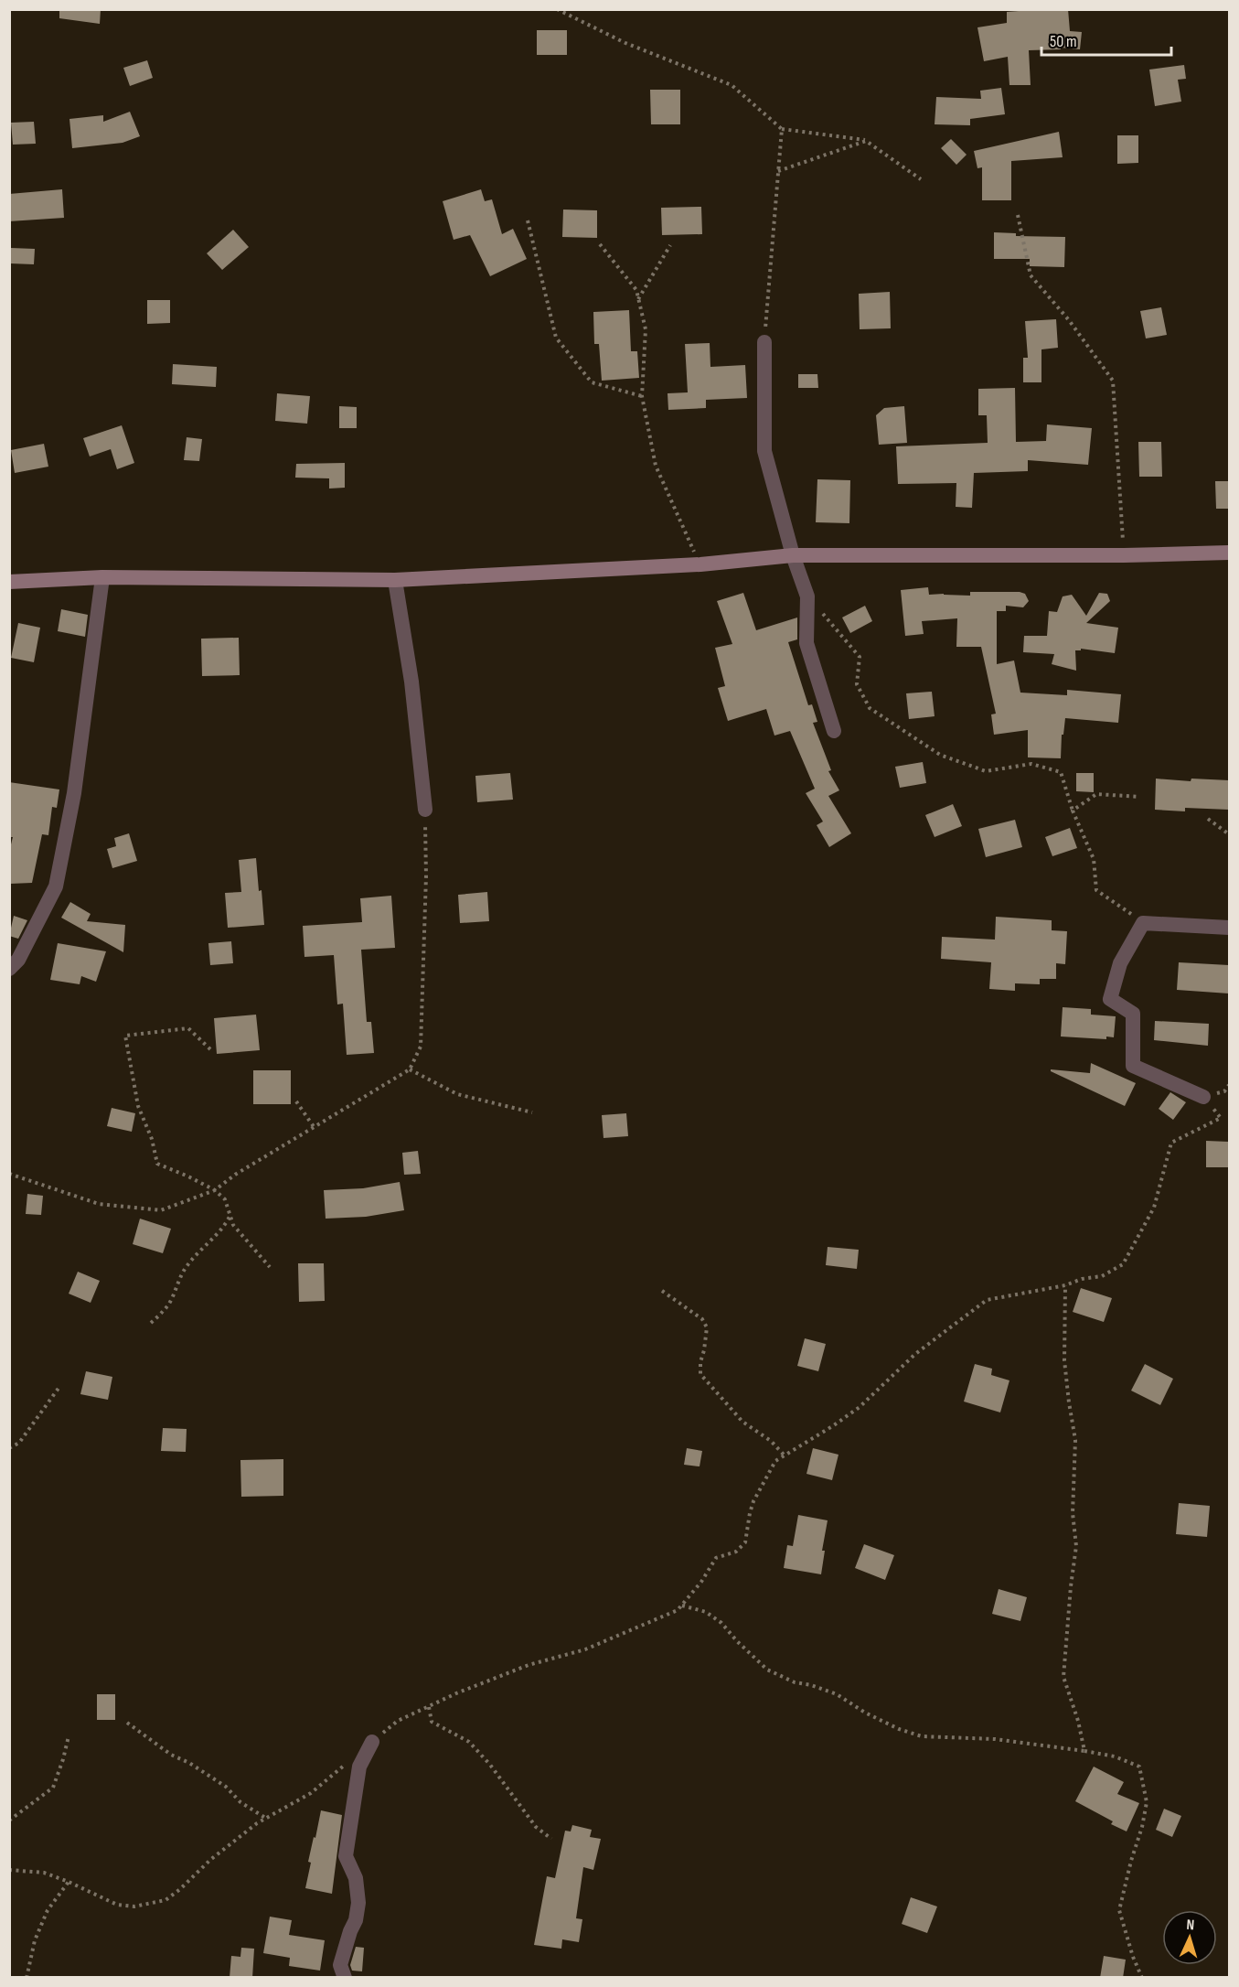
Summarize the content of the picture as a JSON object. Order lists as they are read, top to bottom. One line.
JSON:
{"scale_bar":"50 m","north":"top"}
